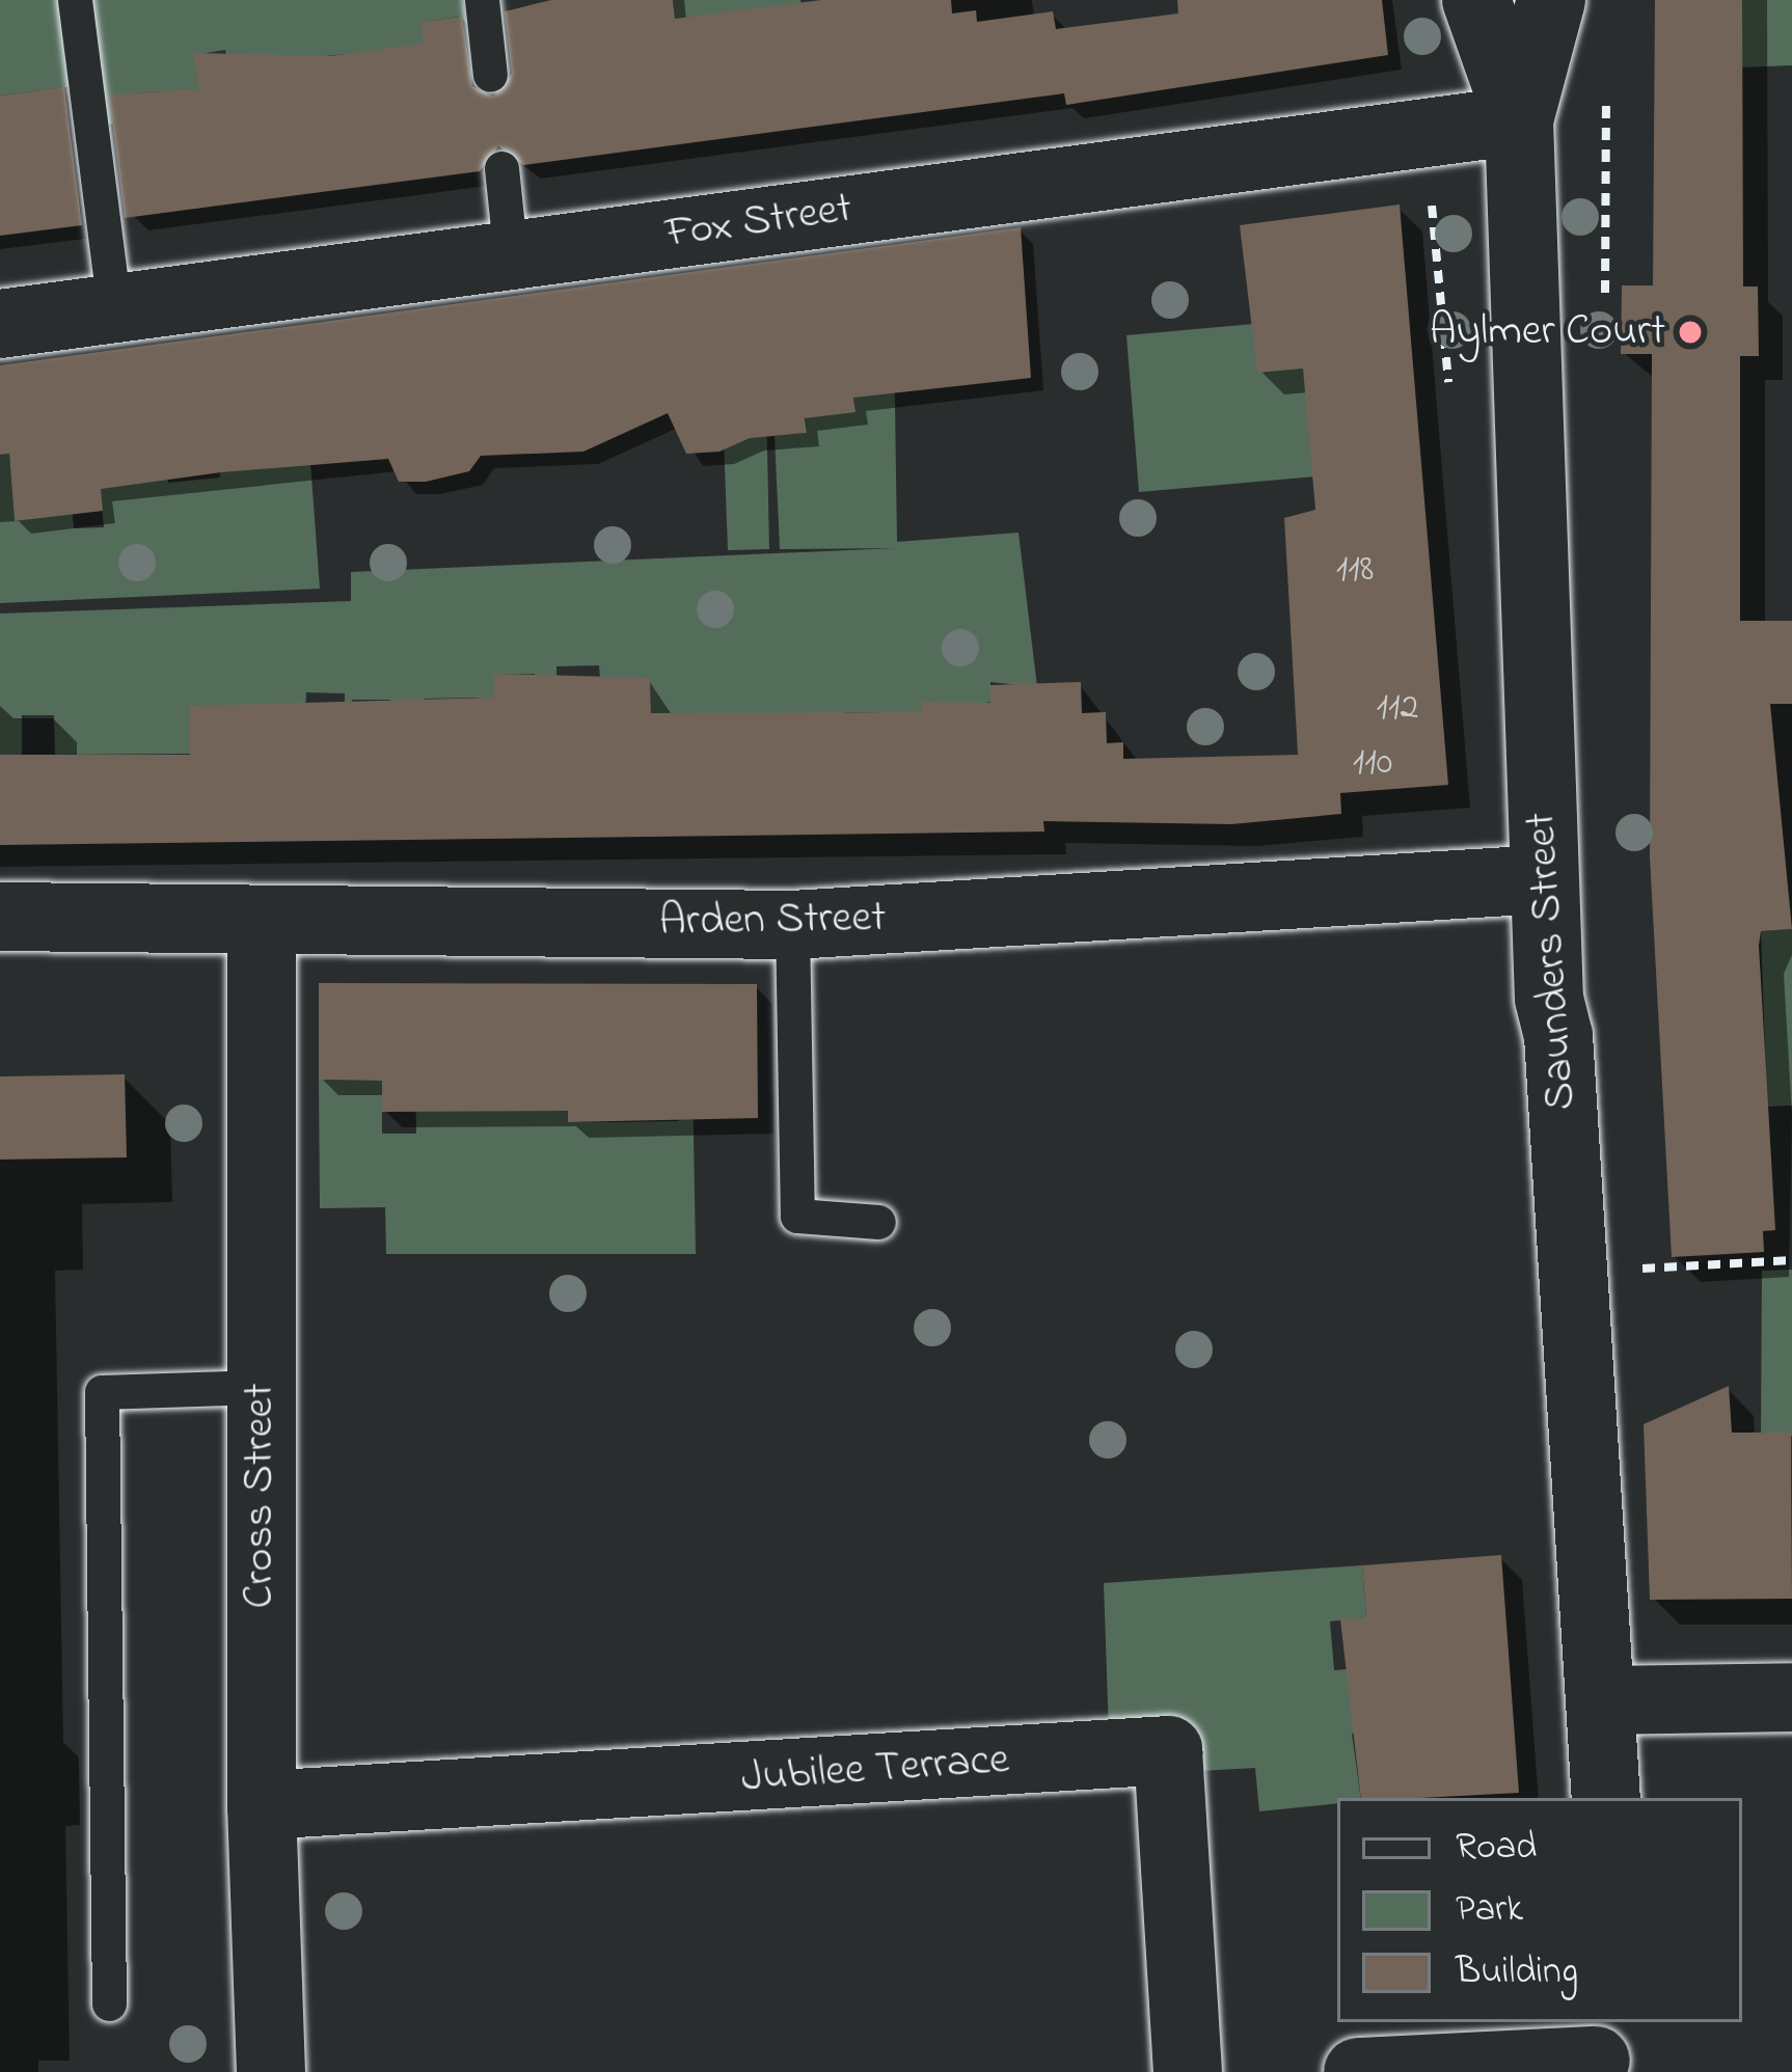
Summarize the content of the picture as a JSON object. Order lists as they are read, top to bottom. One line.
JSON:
{"streets":{"street":["Fox Street","Arden Street","Saunders Street","Cross Street","Jubilee Terrace"]},"crossings":[["Fox Street","Saunders Street"],["Arden Street","Saunders Street"],["Arden Street","Cross Street"],["Cross Street","Jubilee Terrace"]],"places":["Aylmer Court"],"house_numbers":["118","112","110"],"legend":["Road","Park","Building"]}
